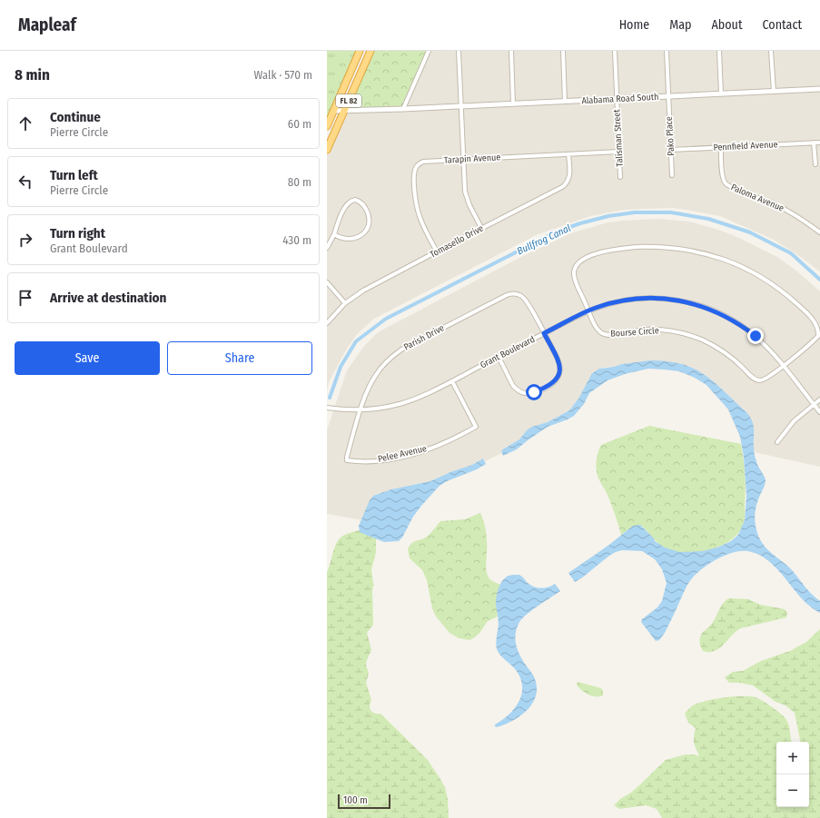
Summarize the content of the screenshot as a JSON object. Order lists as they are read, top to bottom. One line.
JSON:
{"streets":{"highway":["FL 82"],"street":["Alabama Road South","Pako Place","Talisman Street","Pennfield Avenue","Tarapin Avenue","Paloma Avenue","Tomasello Drive","Bourse Circle","Parish Drive","Grant Boulevard","Pelee Avenue"]},"crossings":[["Alabama Road South","FL 82"],["Alabama Road South","Pako Place"],["Alabama Road South","Talisman Street"],["Pako Place","Pennfield Avenue"],["Talisman Street","Tarapin Avenue"],["Pennfield Avenue","Paloma Avenue"],["Tarapin Avenue","Tomasello Drive"],["Bourse Circle","Grant Boulevard"],["Parish Drive","Grant Boulevard"],["Parish Drive","Pelee Avenue"],["Grant Boulevard","Pelee Avenue"]],"water":["Bullfrog Canal"],"scale_bar":"100 m","page":{"header":"Mapleaf","nav":["Home","Map","About","Contact"],"heading":["8 min","Walk · 570 m"],"list":[["Continue","Pierre Circle","60 m"],["Turn left","Pierre Circle","80 m"],["Turn right","Grant Boulevard","430 m"],"Arrive at destination"],"buttons":["Save","Share"],"map_buttons":["+","−"],"scale":"100 m"}}
